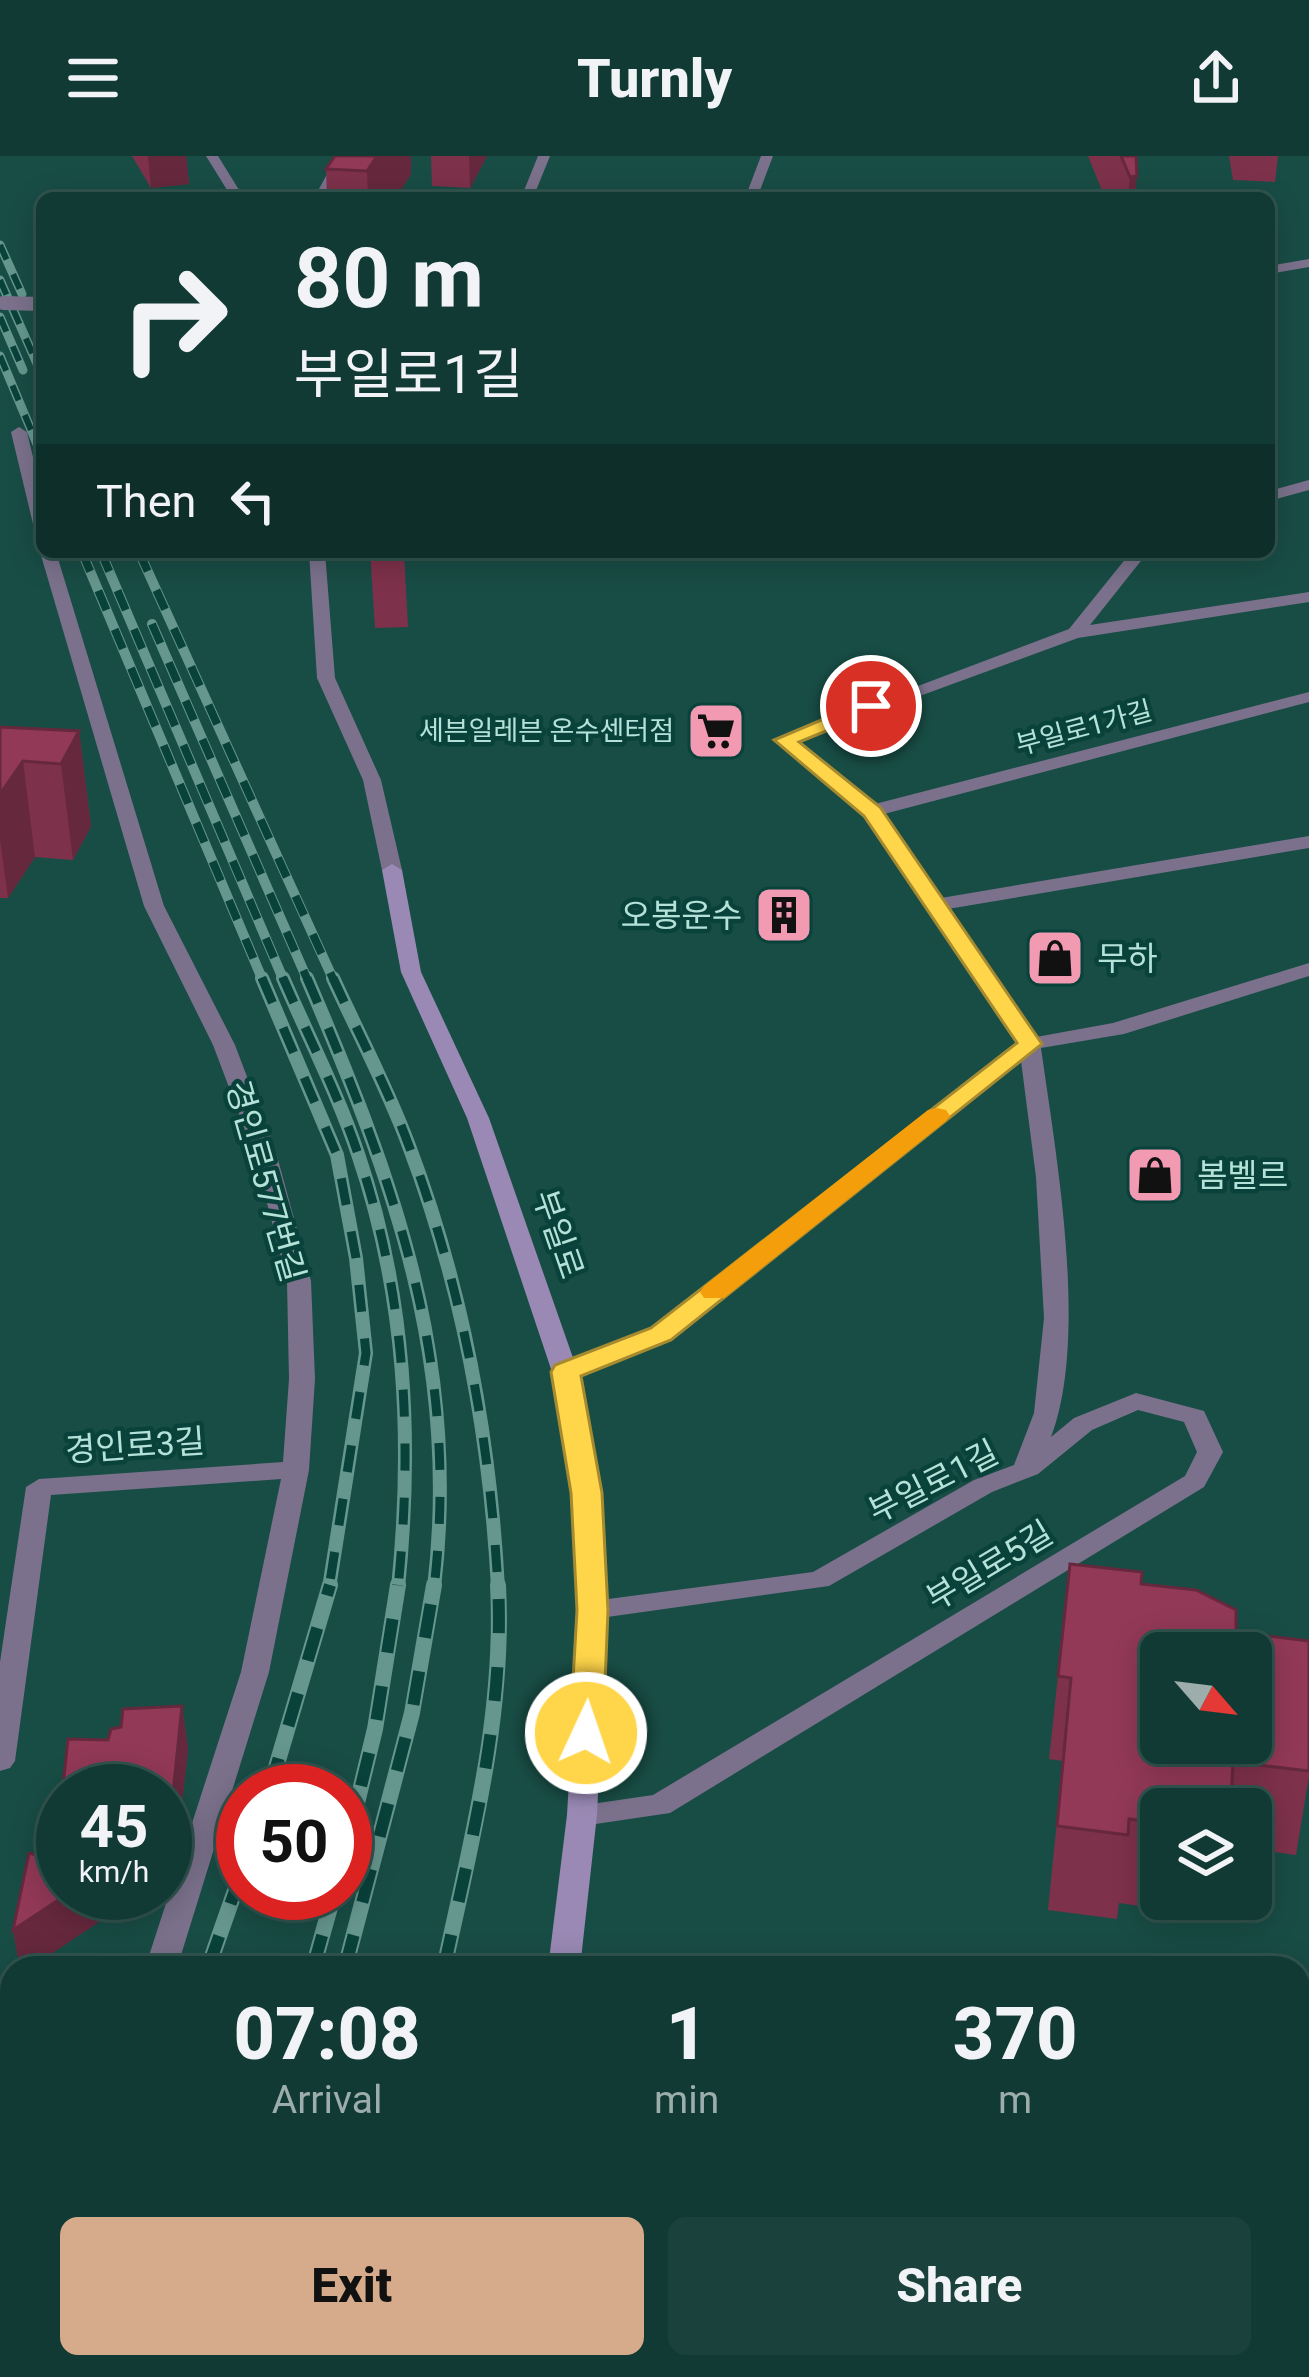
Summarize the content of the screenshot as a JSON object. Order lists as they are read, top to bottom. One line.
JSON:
{"streets":{"main road":["부일로"],"street":["부일로1가길","경인로577번길","경인로3길","부일로1길","부일로5길"]},"crossings":[["경인로577번길","경인로3길"],["부일로","부일로1길"],["부일로","부일로5길"],["부일로1길","부일로5길"]],"places":{"supermarket":["세븐일레븐 온수센터점"],"building":["오봉운수"],"shop":["무하","봄벨르"]},"north":"bottom right","page":{"header":"Turnly","turn":["80 m","부일로1길"],"then":"Then","speed":"45 km/h","limit":"50","eta":["07:08","Arrival","1","min","370","m"],"buttons":["Exit","Share"]}}
